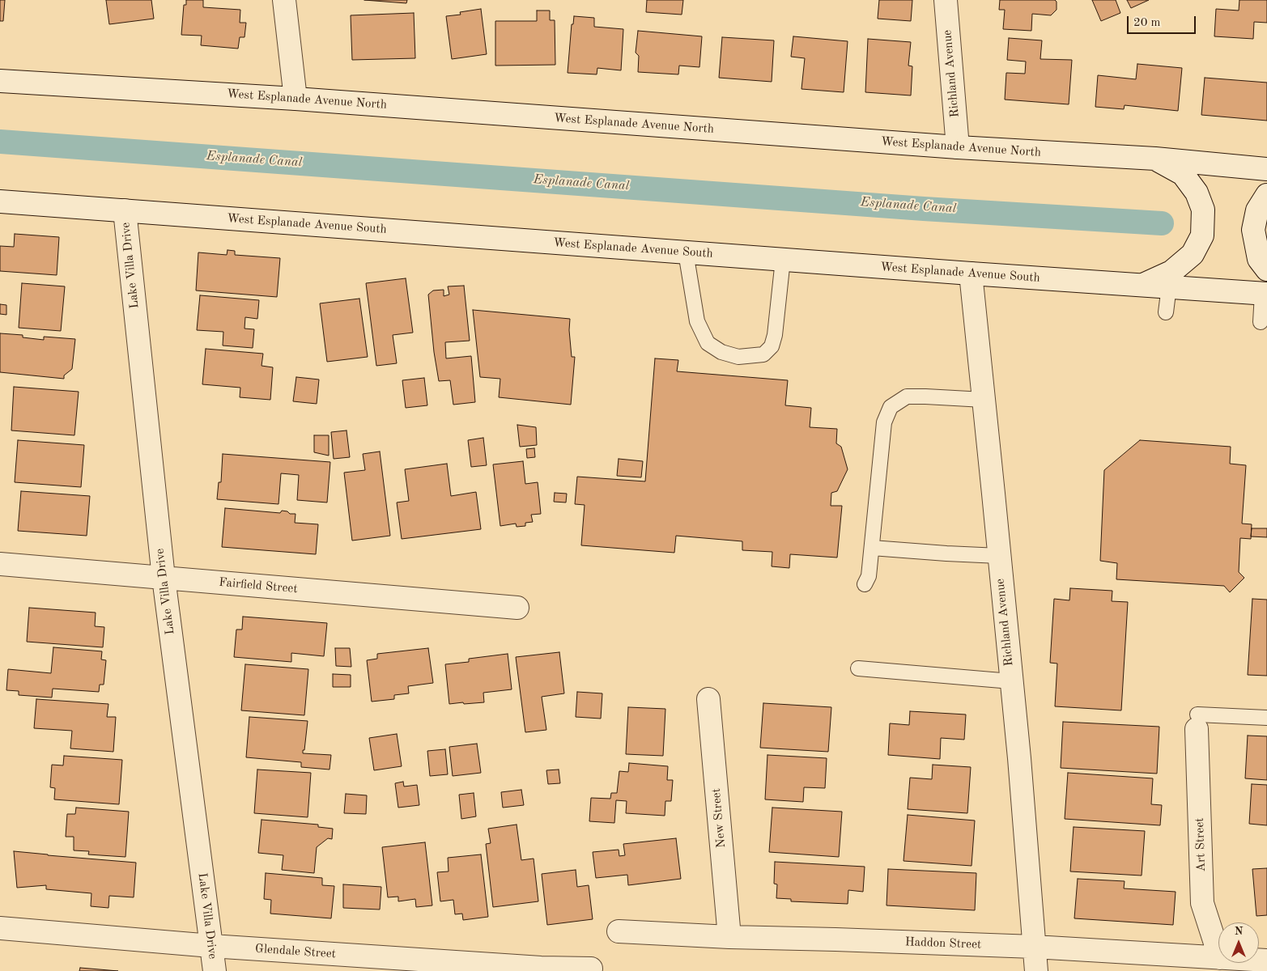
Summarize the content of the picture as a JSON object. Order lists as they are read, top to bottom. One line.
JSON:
{"streets":{"street":["Richland Avenue","West Esplanade Avenue North","West Esplanade Avenue South","Lake Villa Drive","Fairfield Street","New Street","Art Street","Haddon Street","Glendale Street"]},"crossings":[["Richland Avenue","West Esplanade Avenue North"],["Richland Avenue","West Esplanade Avenue South"],["Richland Avenue","Haddon Street"],["West Esplanade Avenue South","Lake Villa Drive"],["Lake Villa Drive","Fairfield Street"],["Lake Villa Drive","Glendale Street"],["New Street","Haddon Street"]],"water":["Esplanade Canal"],"scale_bar":"20 m","north":"top"}
